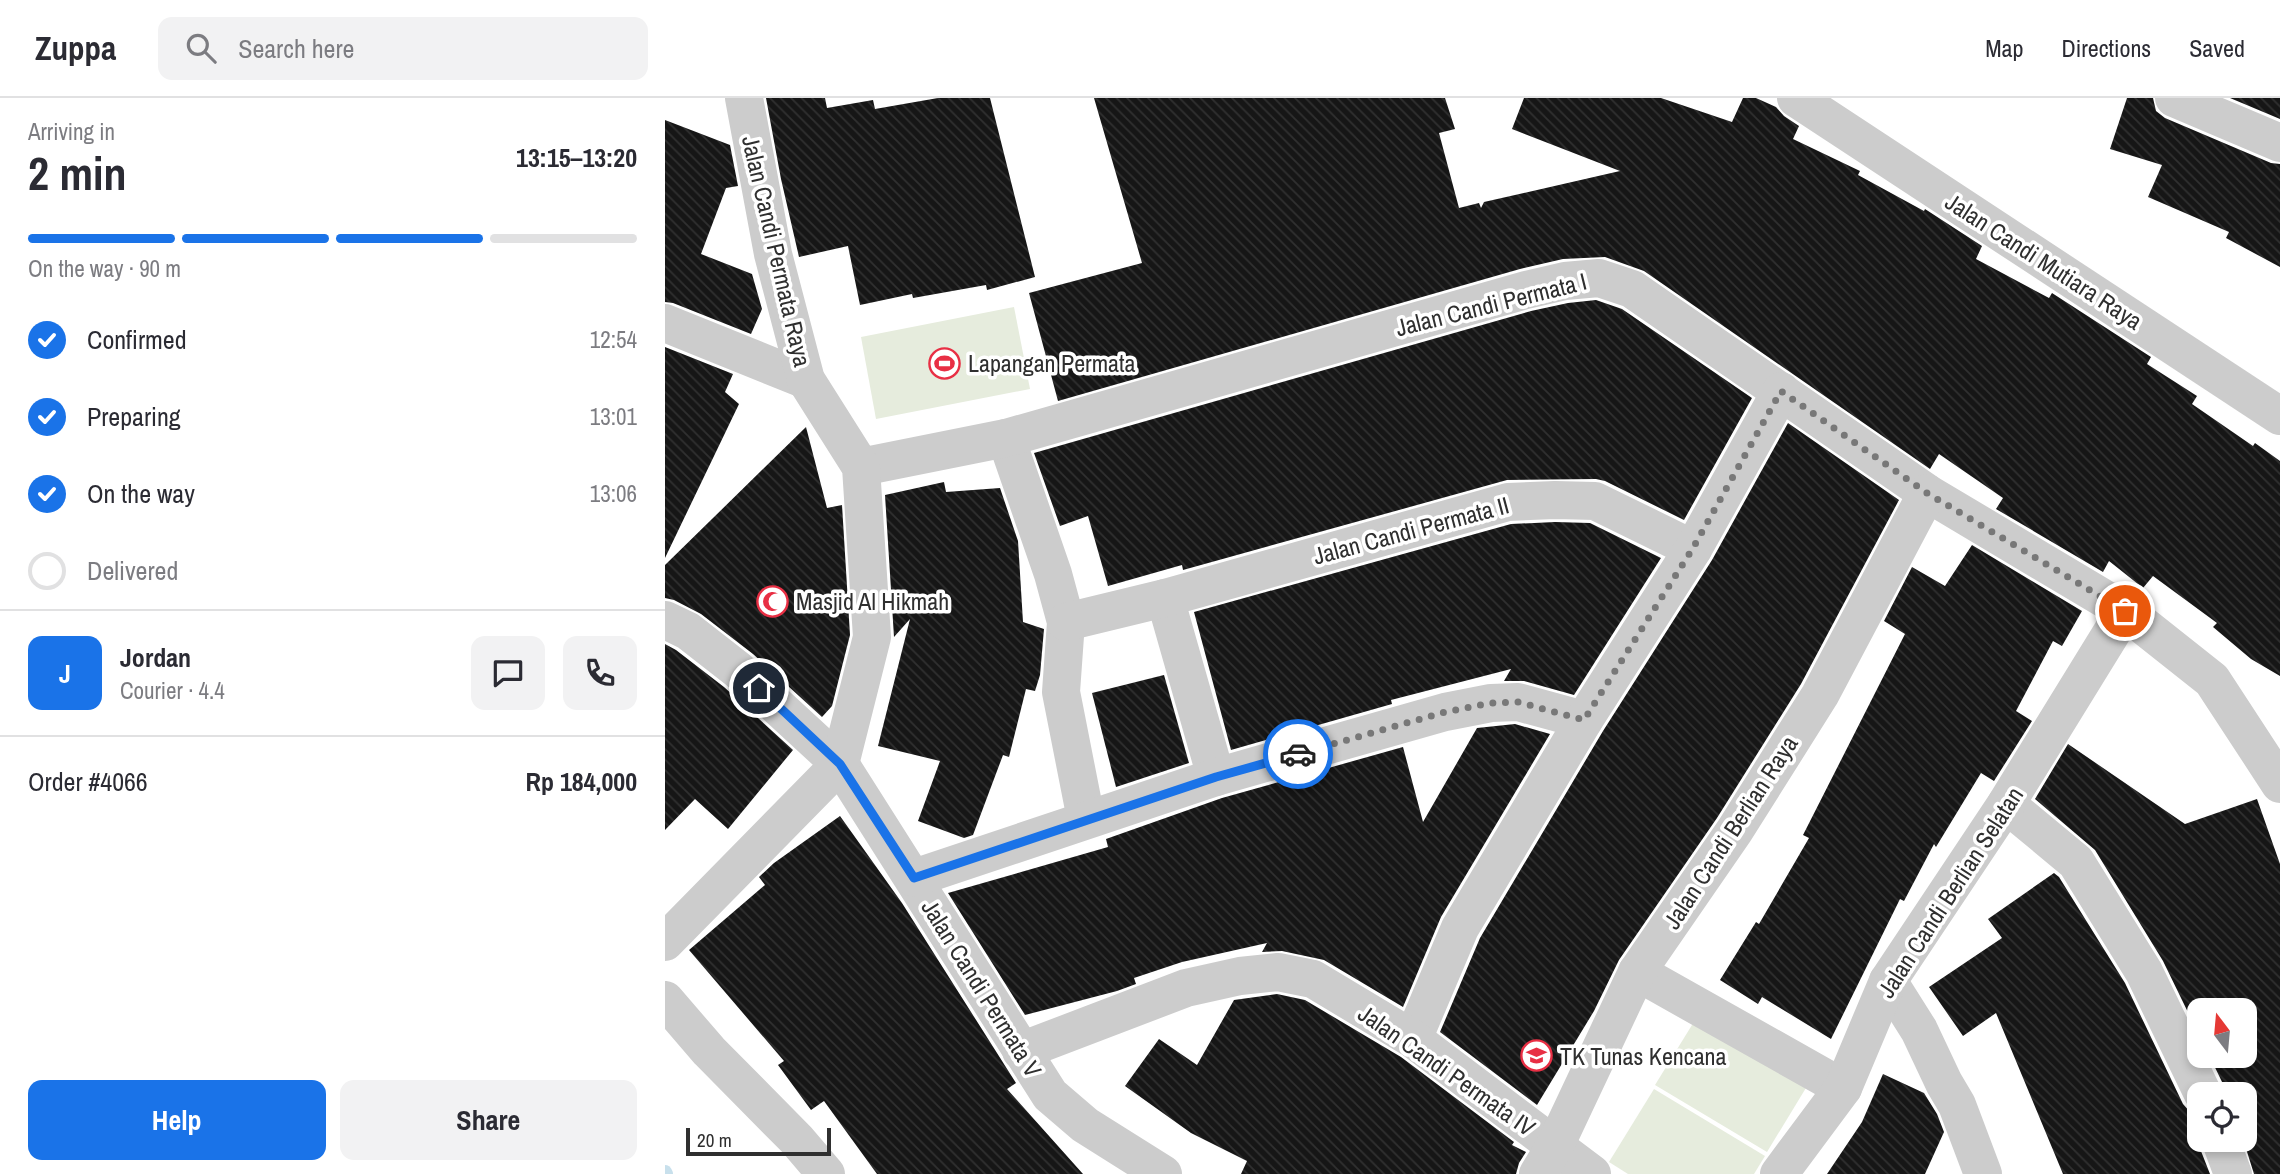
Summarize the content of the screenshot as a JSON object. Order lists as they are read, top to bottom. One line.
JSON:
{"streets":{"street":["Jalan Candi Permata Raya","Jalan Candi Mutiara Raya","Jalan Candi Permata I","Jalan Candi Permata II","Jalan Candi Berlian Raya","Jalan Candi Berlian Selatan","Jalan Candi Permata V","Jalan Candi Permata IV"]},"crossings":[["Jalan Candi Permata Raya","Jalan Candi Permata I"],["Jalan Candi Permata Raya","Jalan Candi Permata V"],["Jalan Candi Permata I","Jalan Candi Berlian Raya"],["Jalan Candi Permata I","Jalan Candi Berlian Selatan"],["Jalan Candi Berlian Raya","Jalan Candi Permata IV"],["Jalan Candi Permata V","Jalan Candi Permata IV"]],"places":{"sports":["Lapangan Permata"],"mosque":["Masjid Al Hikmah"],"school or university":["TK Tunas Kencana"]},"scale_bar":"20 m","north":"top","page":{"header":"Zuppa","search":"Search here","nav":["Map","Directions","Saved"],"heading":["2 min","Arriving in","13:15–13:20"],"panel":["Jordan","Courier · 4.4","Order #4066","Rp 184,000"],"bar":"On the way · 90 m","list":[["Confirmed","12:54"],["Preparing","13:01"],["On the way","13:06"],"Delivered"],"round":"J","buttons":["Help","Share"],"scale":"20 m"}}
